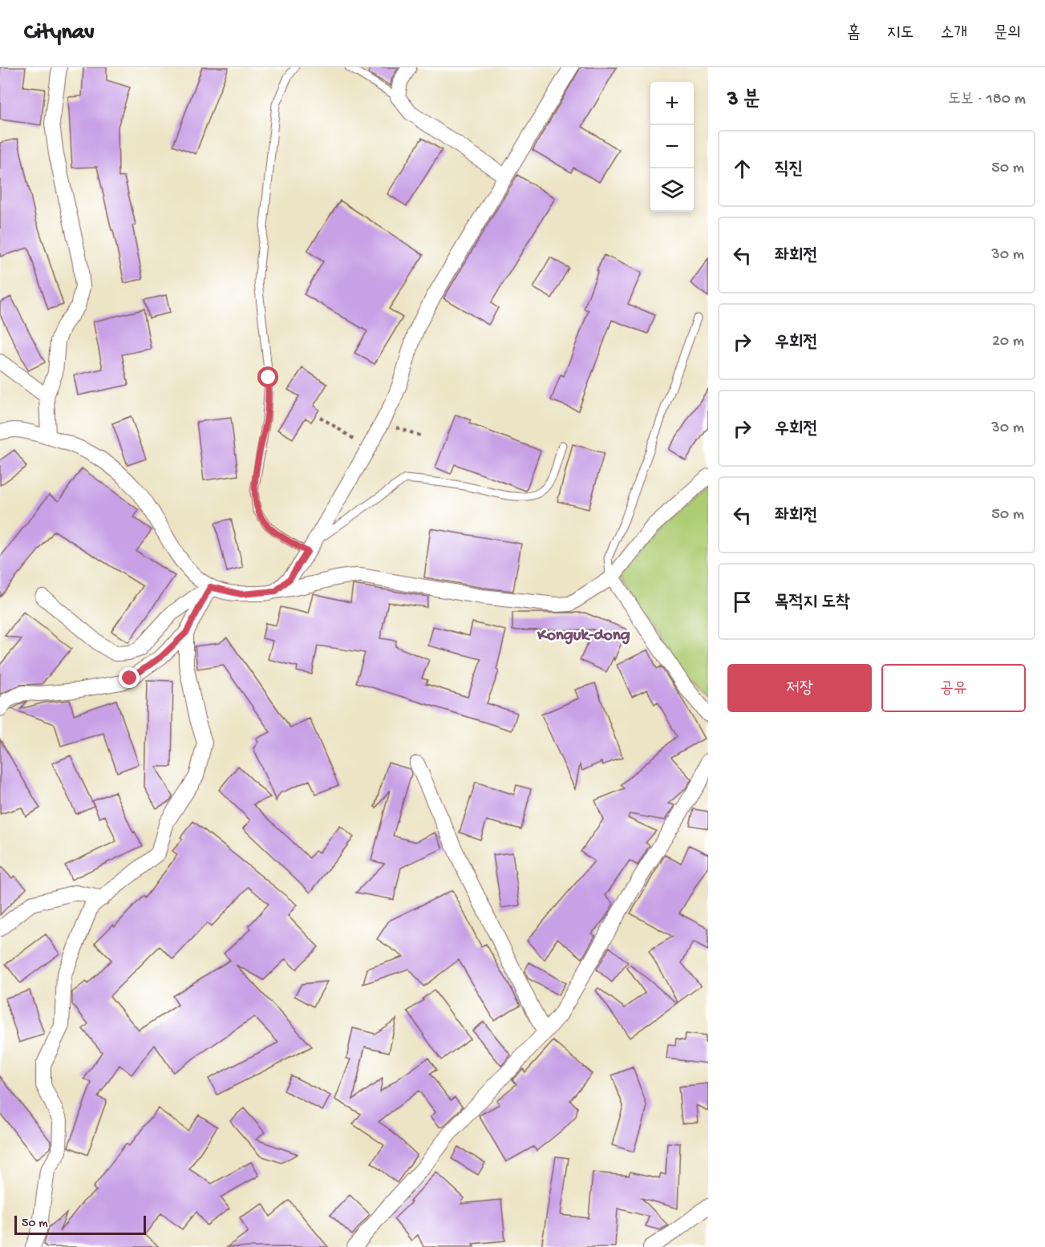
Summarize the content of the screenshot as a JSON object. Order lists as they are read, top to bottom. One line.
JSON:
{"districts":["Konguk-dong"],"scale_bar":"50 m","page":{"header":"Citynav","nav":["홈","지도","소개","문의"],"heading":["3 분","도보 · 180 m"],"map_buttons":["+","−"],"list":[["직진","50 m"],["좌회전","30 m"],["우회전","20 m"],["우회전","30 m"],["좌회전","50 m"],"목적지 도착"],"buttons":["저장","공유"],"scale":"50 m"}}
